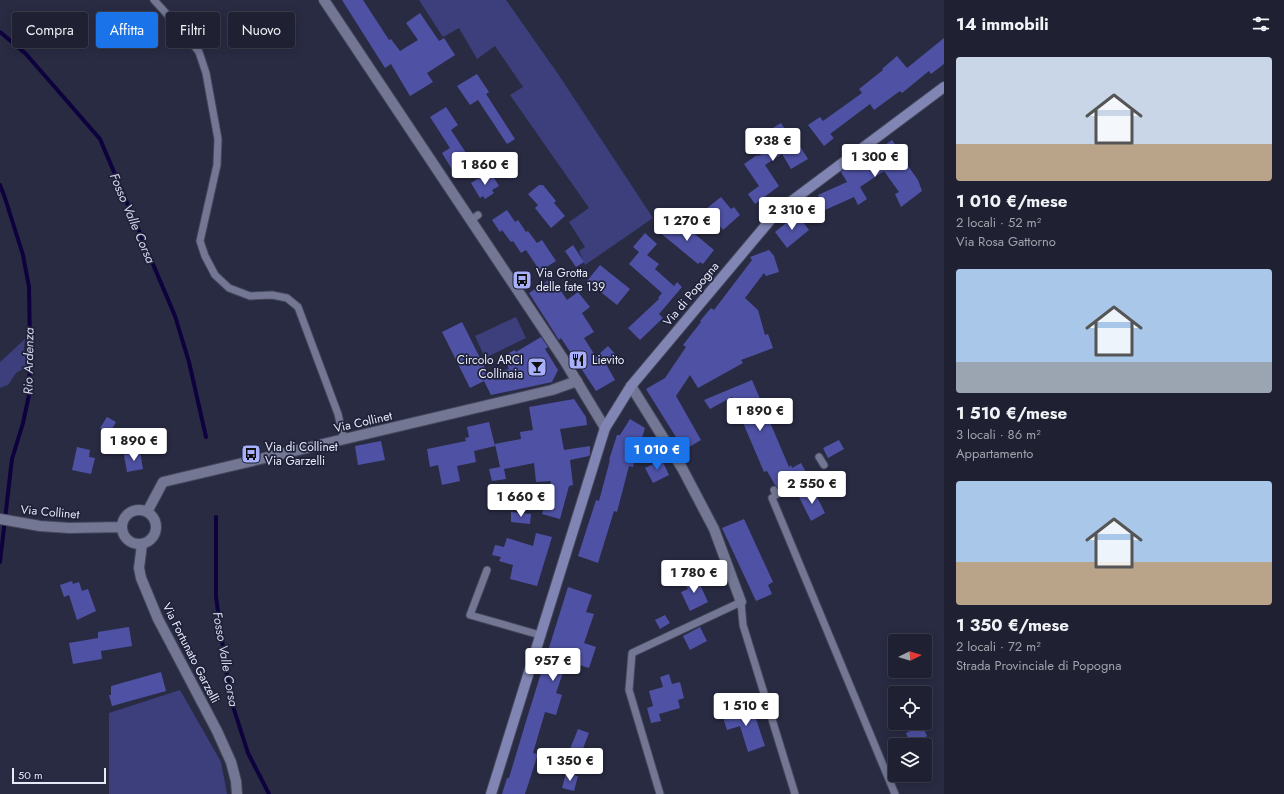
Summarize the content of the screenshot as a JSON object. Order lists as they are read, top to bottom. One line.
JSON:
{"streets":{"main road":["Via di Popogna"],"street":["Via Collinet","Via Fortunato Garzelli"]},"crossings":[["Via Collinet","Via Fortunato Garzelli"]],"water":["Fosso Valle Corsa","Rio Ardenza"],"places":{"bus stop":["Via Grotta delle fate 139","Via di Collinet Via Garzelli"],"restaurant":["Lievito"],"bar":["Circolo ARCI Collinaia"]},"scale_bar":"50 m","north":"right","page":{"heading":"14 immobili","chip":["Compra","Affitta","Filtri","Nuovo"],"list":[{"name":"1 010 €/mese","note":"2 locali · 52 m² · Via Rosa Gattorno"},{"name":"1 510 €/mese","note":"3 locali · 86 m² · Appartamento"},{"name":"1 350 €/mese","note":"2 locali · 72 m² · Strada Provinciale di Popogna"}],"price":["938 €","1 300 €","1 860 €","2 310 €","1 270 €","1 890 €","1 890 €","1 010 €","2 550 €","1 660 €","1 780 €","957 €","1 510 €","1 350 €"],"scale":"50 m"}}
